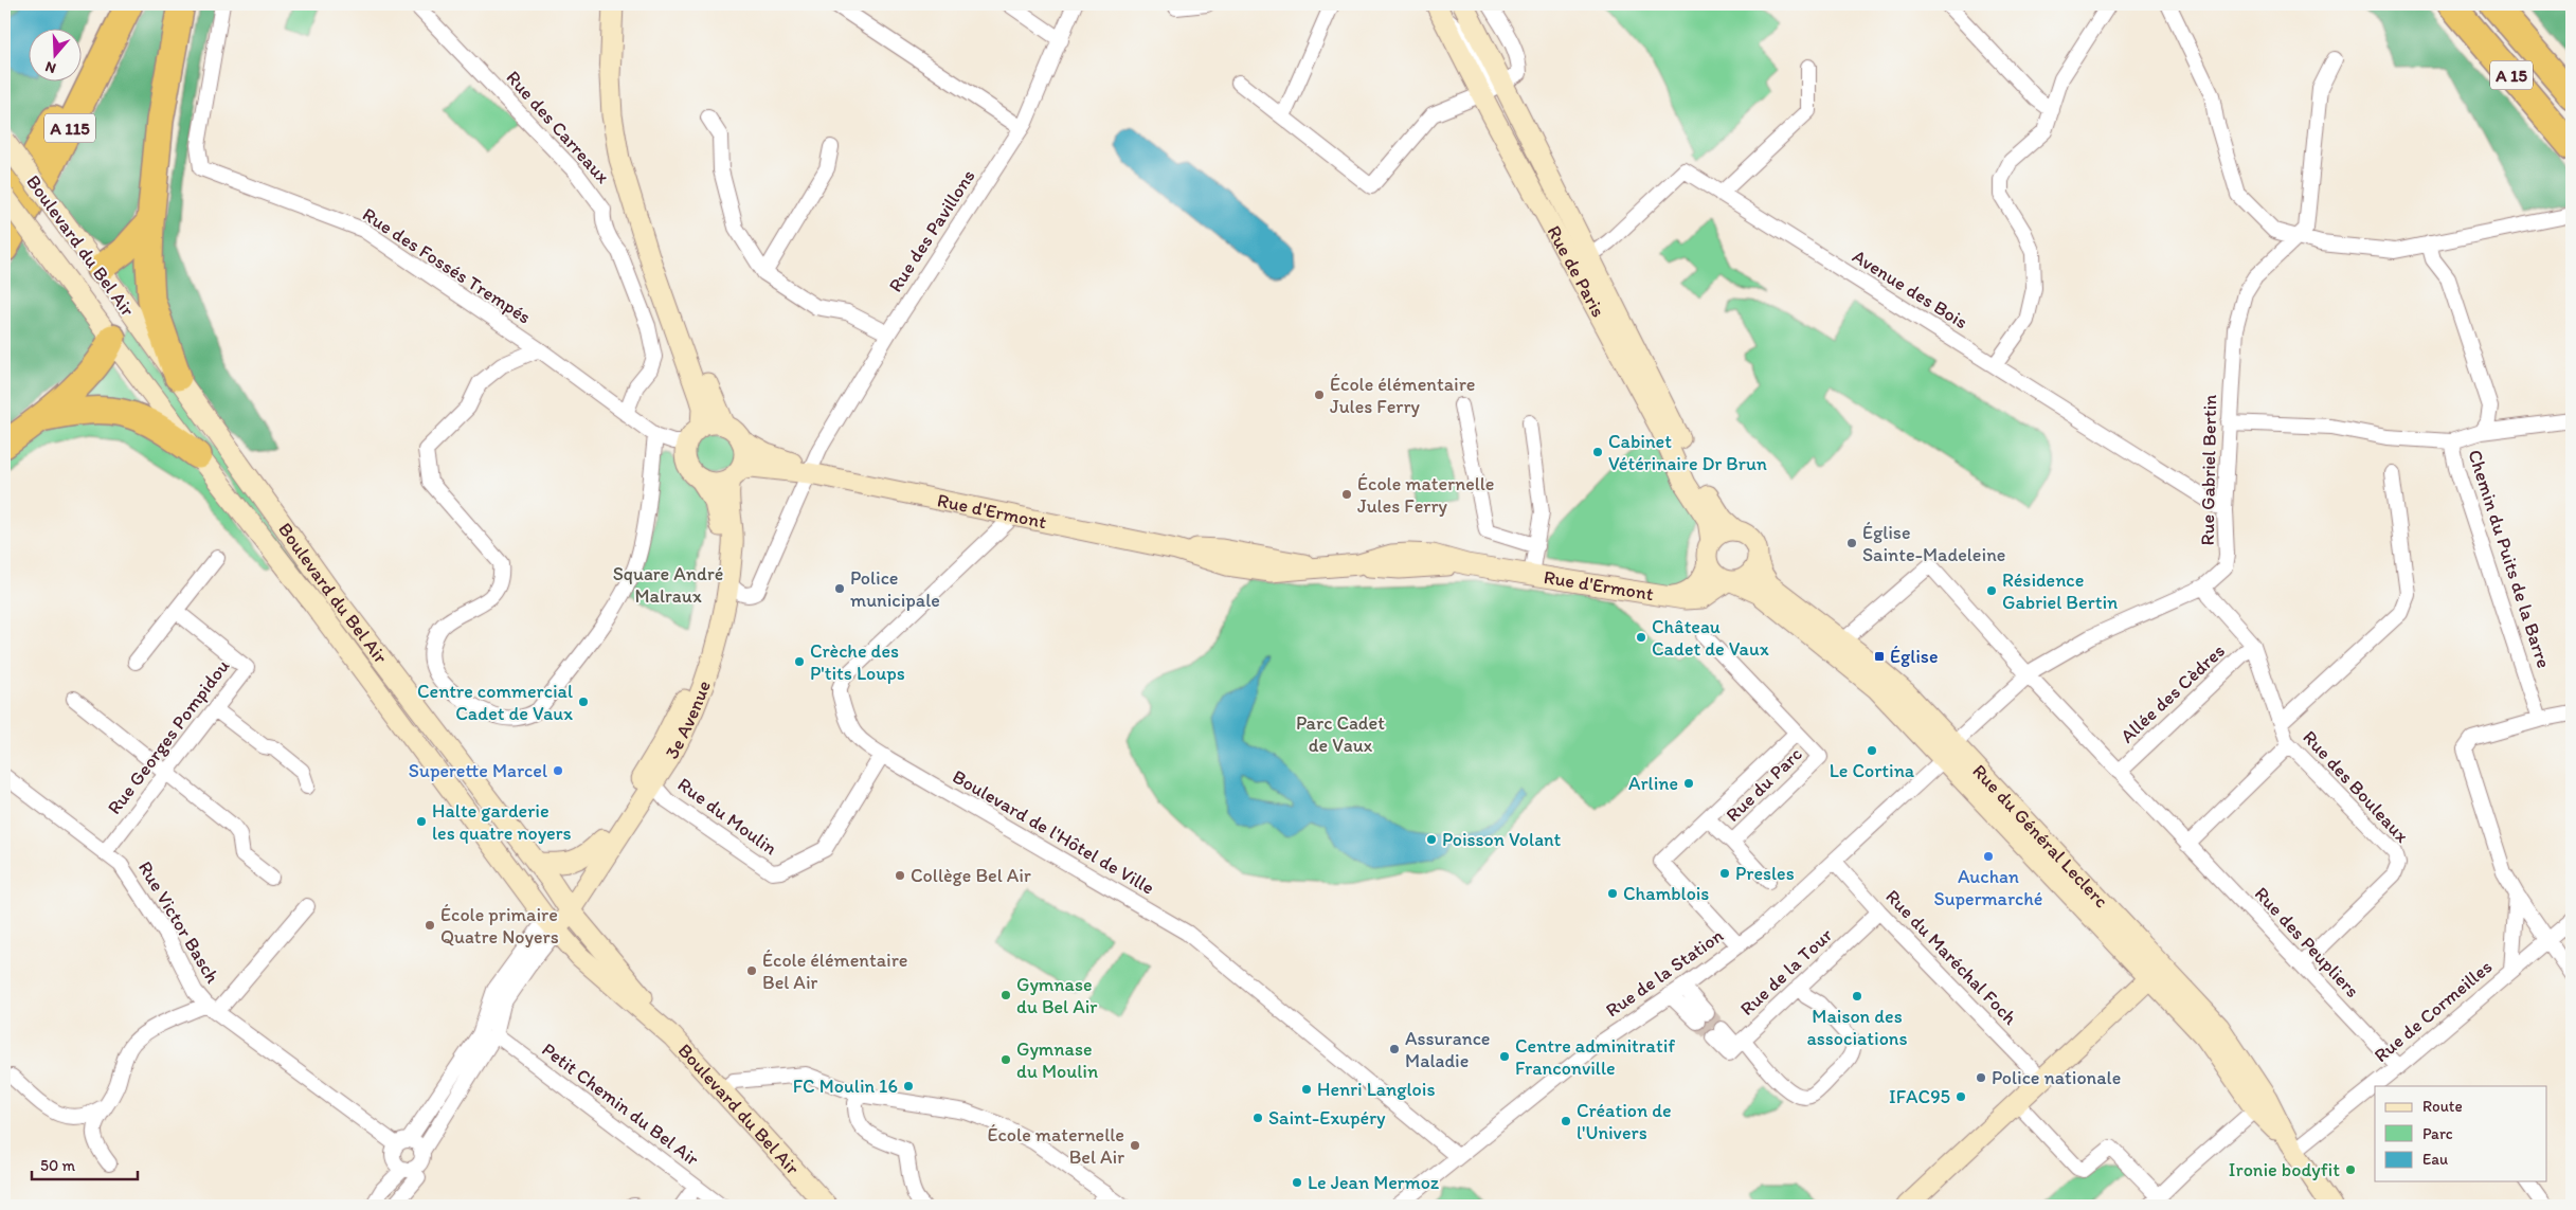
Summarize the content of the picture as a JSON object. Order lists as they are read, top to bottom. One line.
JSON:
{"streets":{"highway":["A 15","A 115"],"main road":["Boulevard du Bel Air","Rue de Paris","Rue d'Ermont","3e Avenue","Rue du Général Leclerc"],"street":["Rue des Carreaux","Rue des Pavillons","Rue des Fossés Trempés","Avenue des Bois","Rue Gabriel Bertin","Chemin du Puits de la Barre","Allée des Cèdres","Rue Georges Pompidou","Rue du Parc","Rue des Bouleaux","Rue du Moulin","Boulevard de l'Hôtel de Ville","Rue Victor Basch","Rue des Peupliers","Rue du Maréchal Foch","Rue de la Tour","Rue de la Station","Rue de Cormeilles","Petit Chemin du Bel Air"]},"crossings":[["Rue des Carreaux","Rue des Fossés Trempés"],["Rue des Pavillons","Rue d'Ermont"],["Rue des Pavillons","3e Avenue"],["Boulevard du Bel Air","3e Avenue"],["Rue des Fossés Trempés","Rue d'Ermont"],["Rue des Fossés Trempés","3e Avenue"],["Rue de Paris","Avenue des Bois"],["Rue de Paris","Rue d'Ermont"],["Rue de Paris","Rue du Général Leclerc"],["Avenue des Bois","Rue Gabriel Bertin"],["Rue Gabriel Bertin","Rue des Bouleaux"],["Rue Gabriel Bertin","Rue du Général Leclerc"],["Rue Gabriel Bertin","Rue des Peupliers"],["Rue Gabriel Bertin","Rue de la Station"],["Rue d'Ermont","3e Avenue"],["Rue d'Ermont","Boulevard de l'Hôtel de Ville"],["Rue d'Ermont","Rue du Général Leclerc"],["Allée des Cèdres","Rue des Bouleaux"],["Allée des Cèdres","Rue des Peupliers"],["3e Avenue","Rue du Moulin"],["Rue Georges Pompidou","Rue Victor Basch"],["Rue du Parc","Rue de la Station"],["Rue des Bouleaux","Rue des Peupliers"],["Rue du Moulin","Boulevard de l'Hôtel de Ville"],["Boulevard de l'Hôtel de Ville","Rue de la Station"],["Rue du Général Leclerc","Rue des Peupliers"],["Rue du Général Leclerc","Rue de la Station"],["Rue du Général Leclerc","Rue de Cormeilles"],["Rue des Peupliers","Rue de Cormeilles"],["Rue du Maréchal Foch","Rue de la Tour"],["Rue du Maréchal Foch","Rue de la Station"]],"parks":["Square André Malraux","Parc Cadet de Vaux"],"places":{"other":["École élémentaire Jules Ferry","Cabinet Vétérinaire Dr Brun","École maternelle Jules Ferry","Église Sainte-Madeleine","Police municipale","Résidence Gabriel Bertin","Château Cadet de Vaux","Crèche des P'tits Loups","Centre commercial Cadet de Vaux","Le Cortina","Superette Marcel","Arline","Halte garderie les quatre noyers","Poisson Volant","Auchan Supermarché","Presles","Collège Bel Air","Chamblois","École primaire Quatre Noyers","École élémentaire Bel Air","Gymnase du Bel Air","Maison des associations","Assurance Maladie","Centre adminitratif Franconville","Gymnase du Moulin","Police nationale","FC Moulin 16","Henri Langlois","IFAC95","Saint-Exupéry","Création de l'Univers","École maternelle Bel Air","Ironie bodyfit","Le Jean Mermoz"],"transit":["Église"]},"legend":["Route","Parc","Eau"],"scale_bar":"50 m","north":"bottom"}
